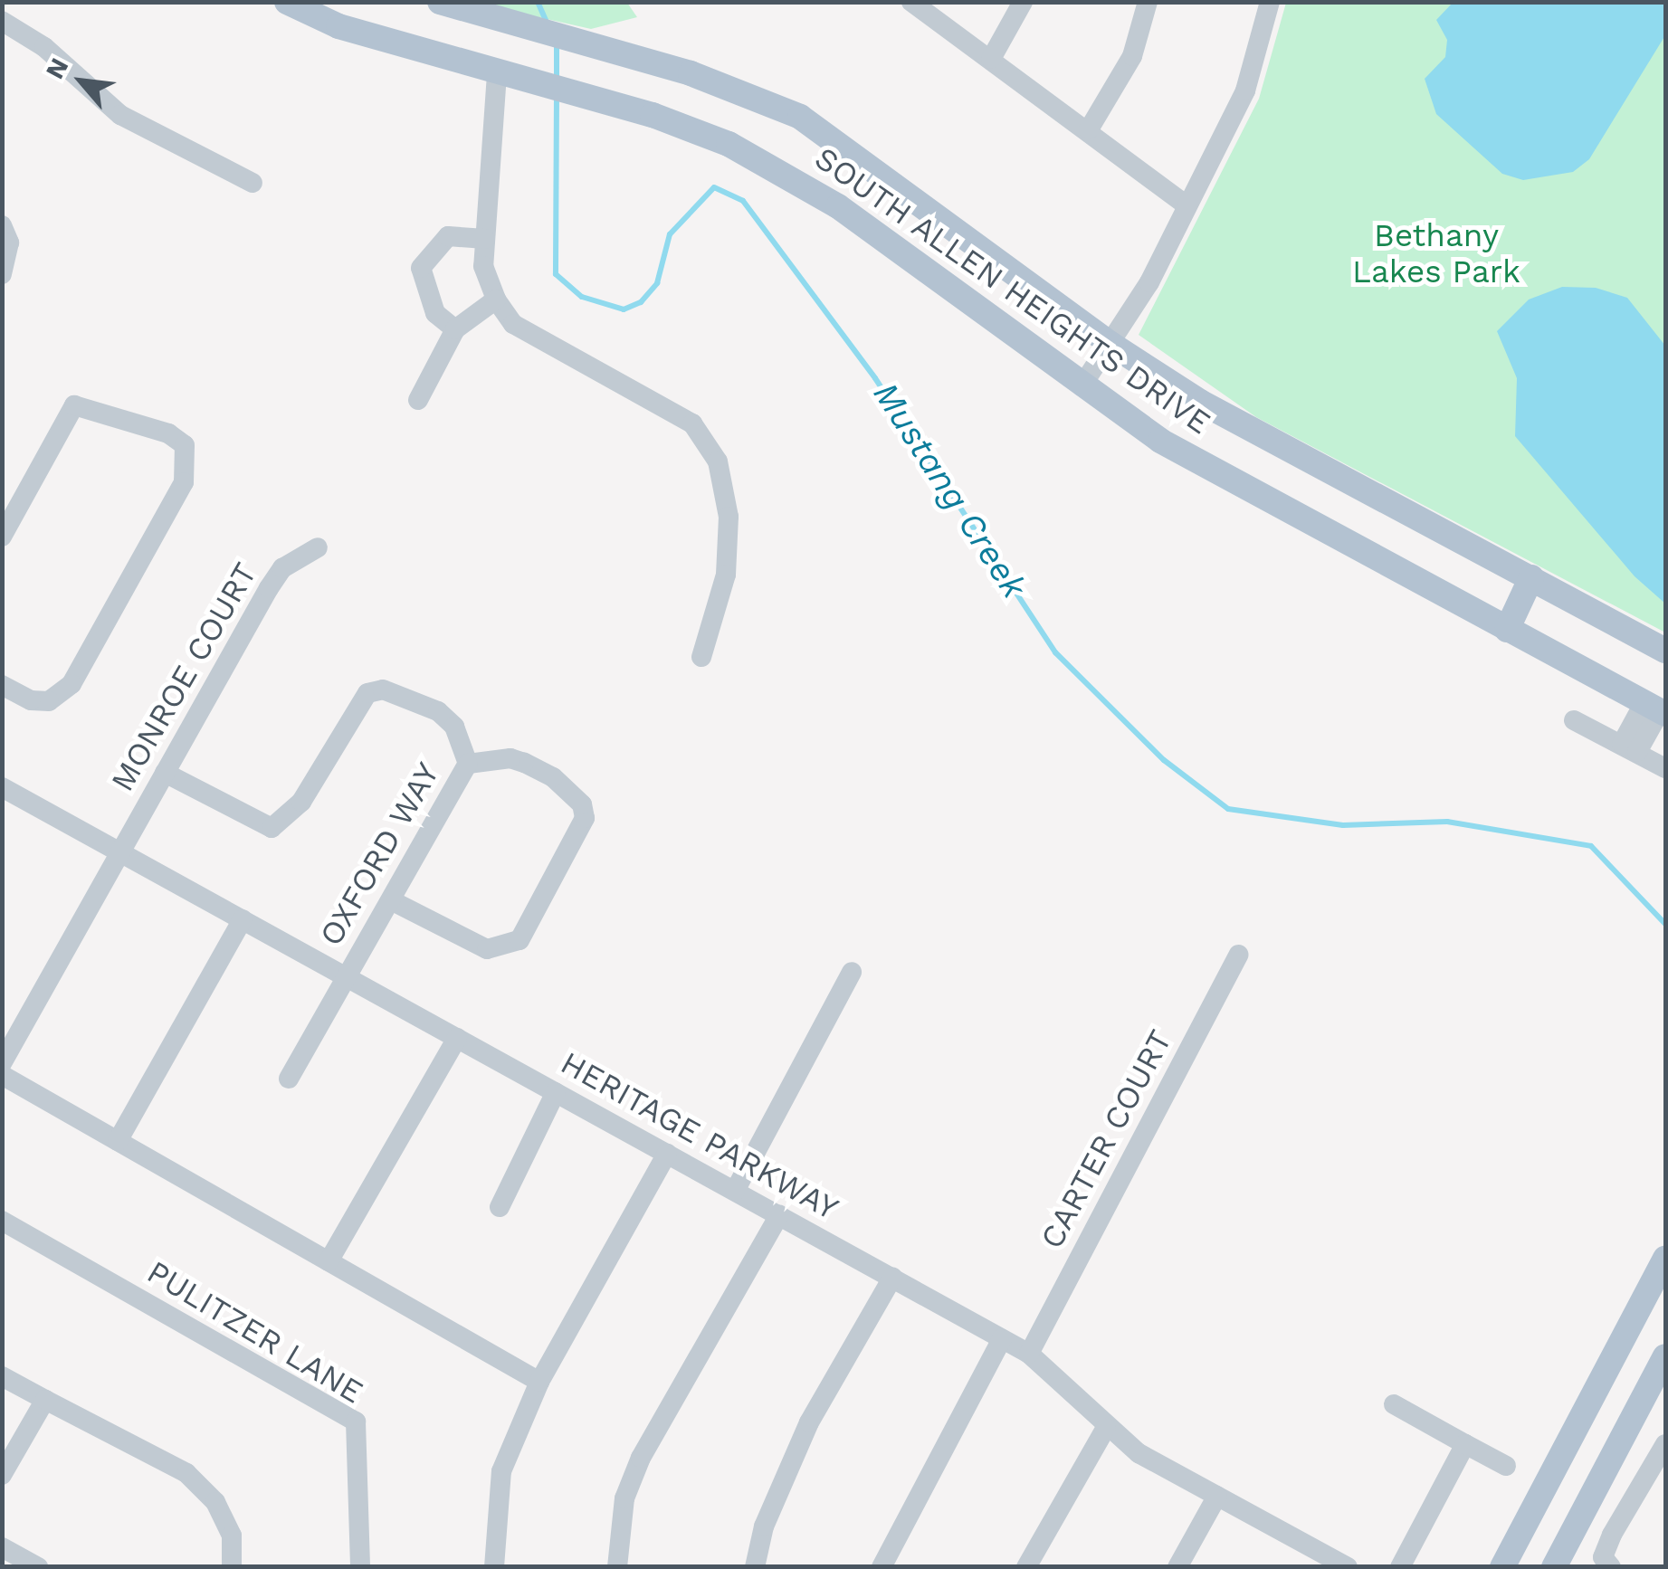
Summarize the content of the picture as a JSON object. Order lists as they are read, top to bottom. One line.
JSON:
{"streets":{"main road":["SOUTH ALLEN HEIGHTS DRIVE"],"street":["MONROE COURT","OXFORD WAY","HERITAGE PARKWAY","CARTER COURT","PULITZER LANE"]},"crossings":[["MONROE COURT","HERITAGE PARKWAY"],["OXFORD WAY","HERITAGE PARKWAY"],["HERITAGE PARKWAY","CARTER COURT"]],"water":["Mustang Creek"],"parks":["Bethany Lakes Park"],"north":"top left"}
